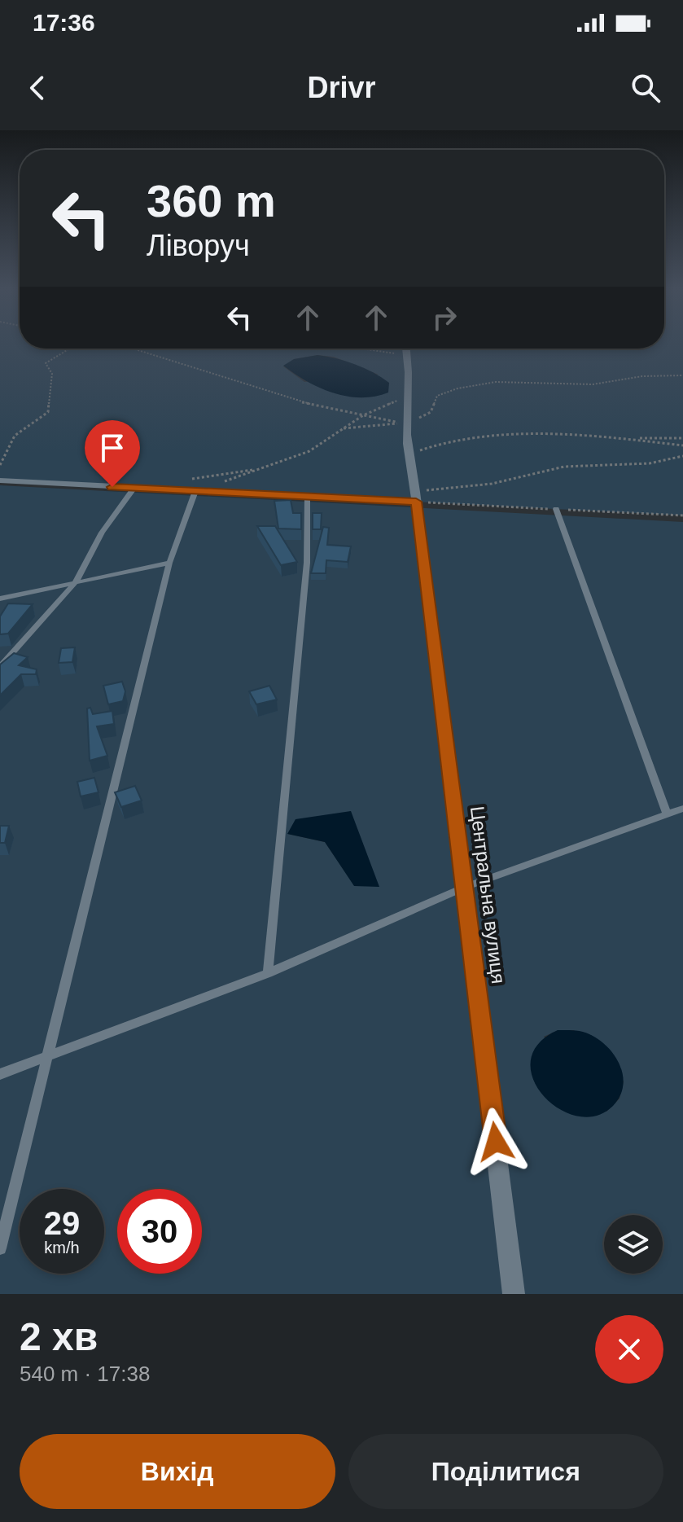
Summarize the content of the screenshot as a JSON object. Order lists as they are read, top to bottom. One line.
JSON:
{"streets":{"street":["Центральна вулиця"]},"page":{"status":"17:36","header":"Drivr","turn":["360 m","Ліворуч"],"speed":"29 km/h","limit":"30","heading":["2 хв","540 m · 17:38"],"buttons":["Вихід","Поділитися"]}}
